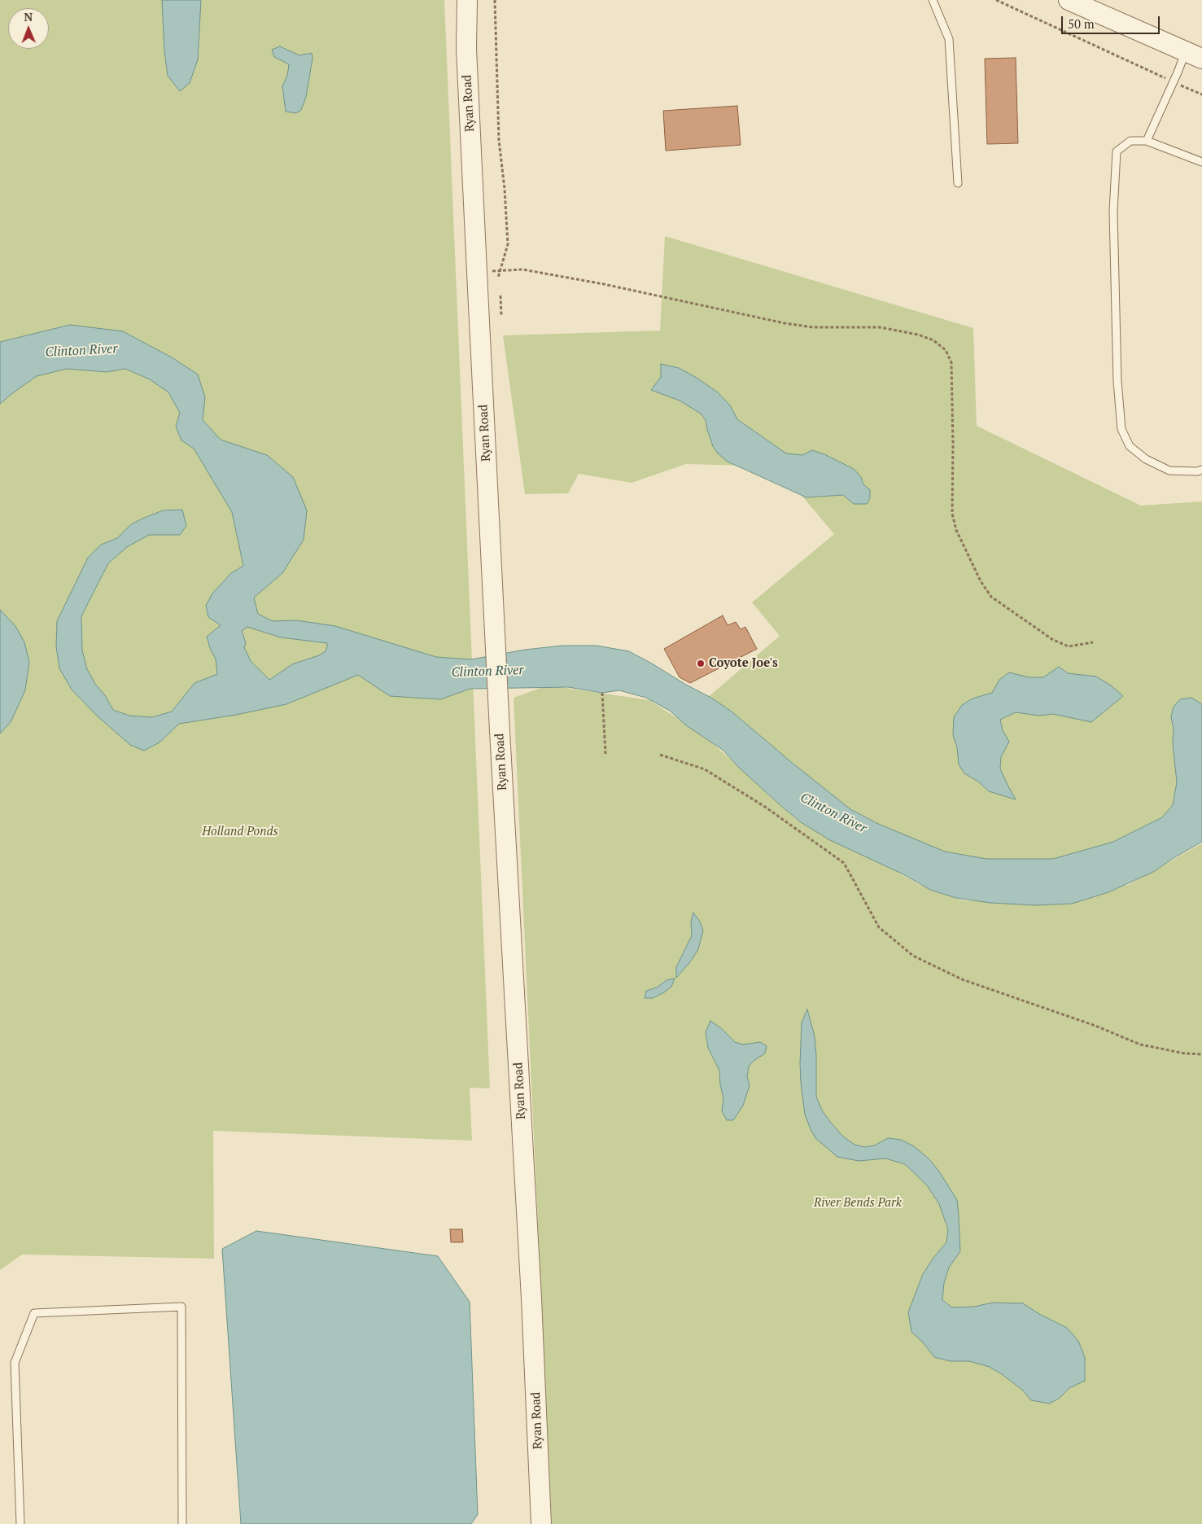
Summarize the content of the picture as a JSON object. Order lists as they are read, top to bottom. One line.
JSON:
{"streets":{"street":["Ryan Road"]},"water":["Clinton River"],"parks":["Holland Ponds","River Bends Park"],"places":["Coyote Joe's"],"scale_bar":"50 m","north":"top"}
